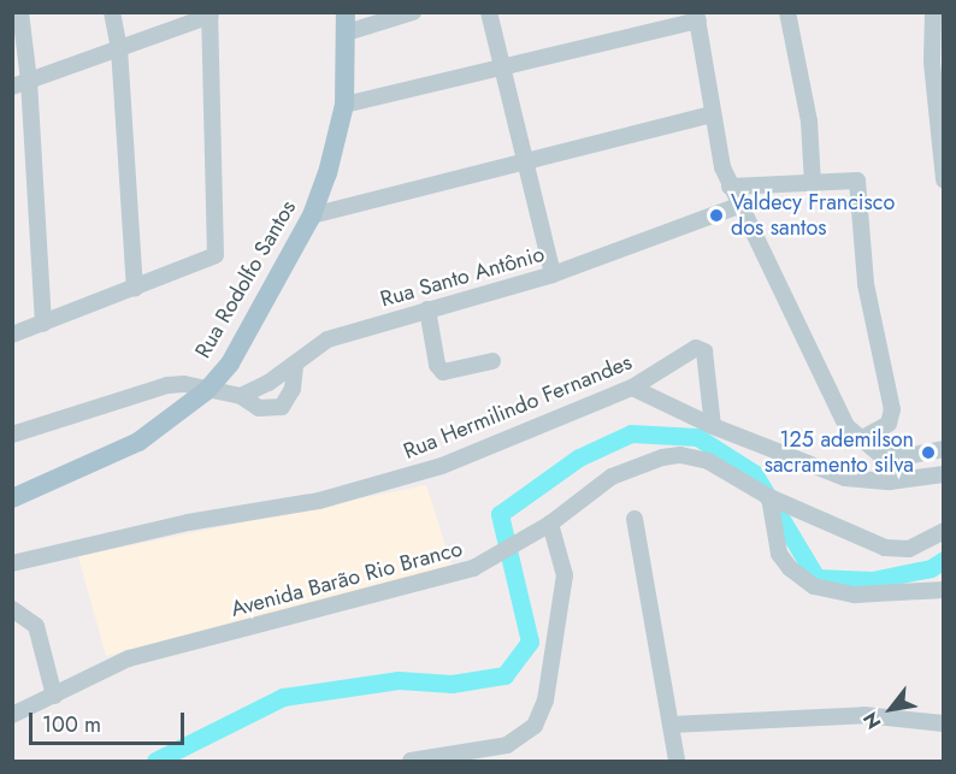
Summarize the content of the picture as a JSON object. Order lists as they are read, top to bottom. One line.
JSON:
{"streets":{"main road":["Rua Rodolfo Santos"],"street":["Rua Santo Antônio","Rua Hermilindo Fernandes","Avenida Barão Rio Branco"]},"places":["Valdecy Francisco dos santos","125 ademilson sacramento silva"],"scale_bar":"100 m","north":"bottom left"}
